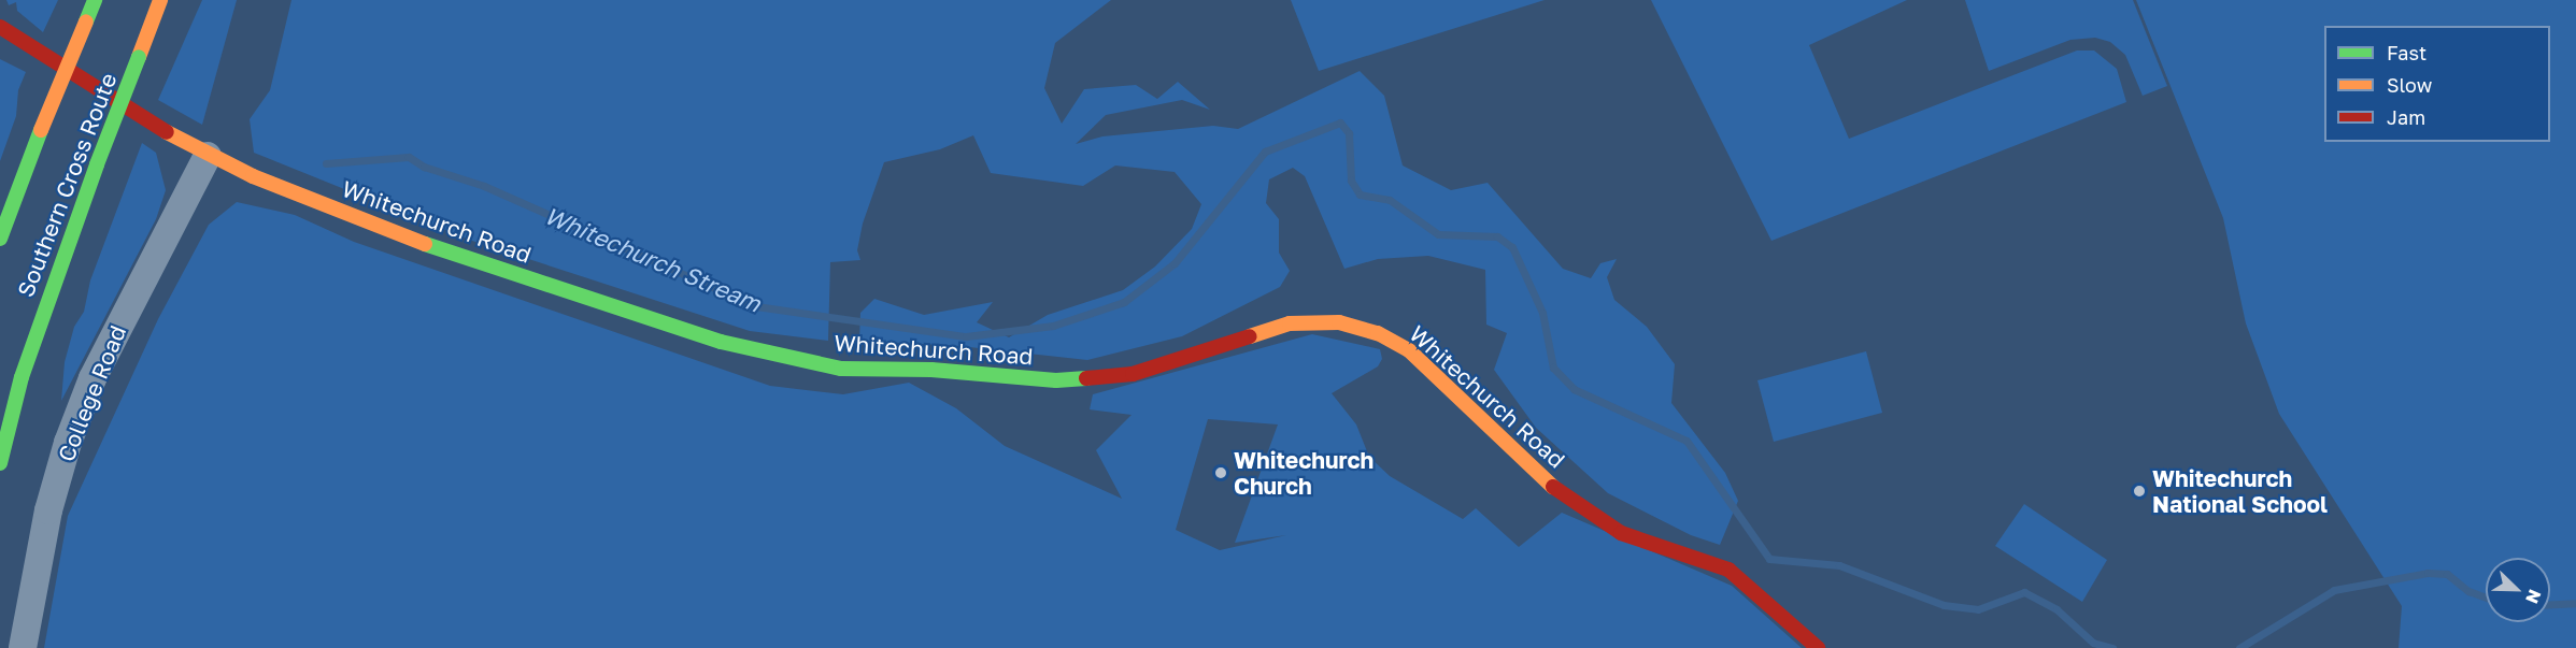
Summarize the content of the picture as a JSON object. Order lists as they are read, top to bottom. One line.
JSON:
{"streets":{"main road":["Southern Cross Route","Whitechurch Road"],"street":["College Road"]},"crossings":[["Whitechurch Road","College Road"]],"water":["Whitechurch Stream"],"places":["Whitechurch Church","Whitechurch National School"],"legend":["Fast","Slow","Jam"],"north":"bottom right"}
